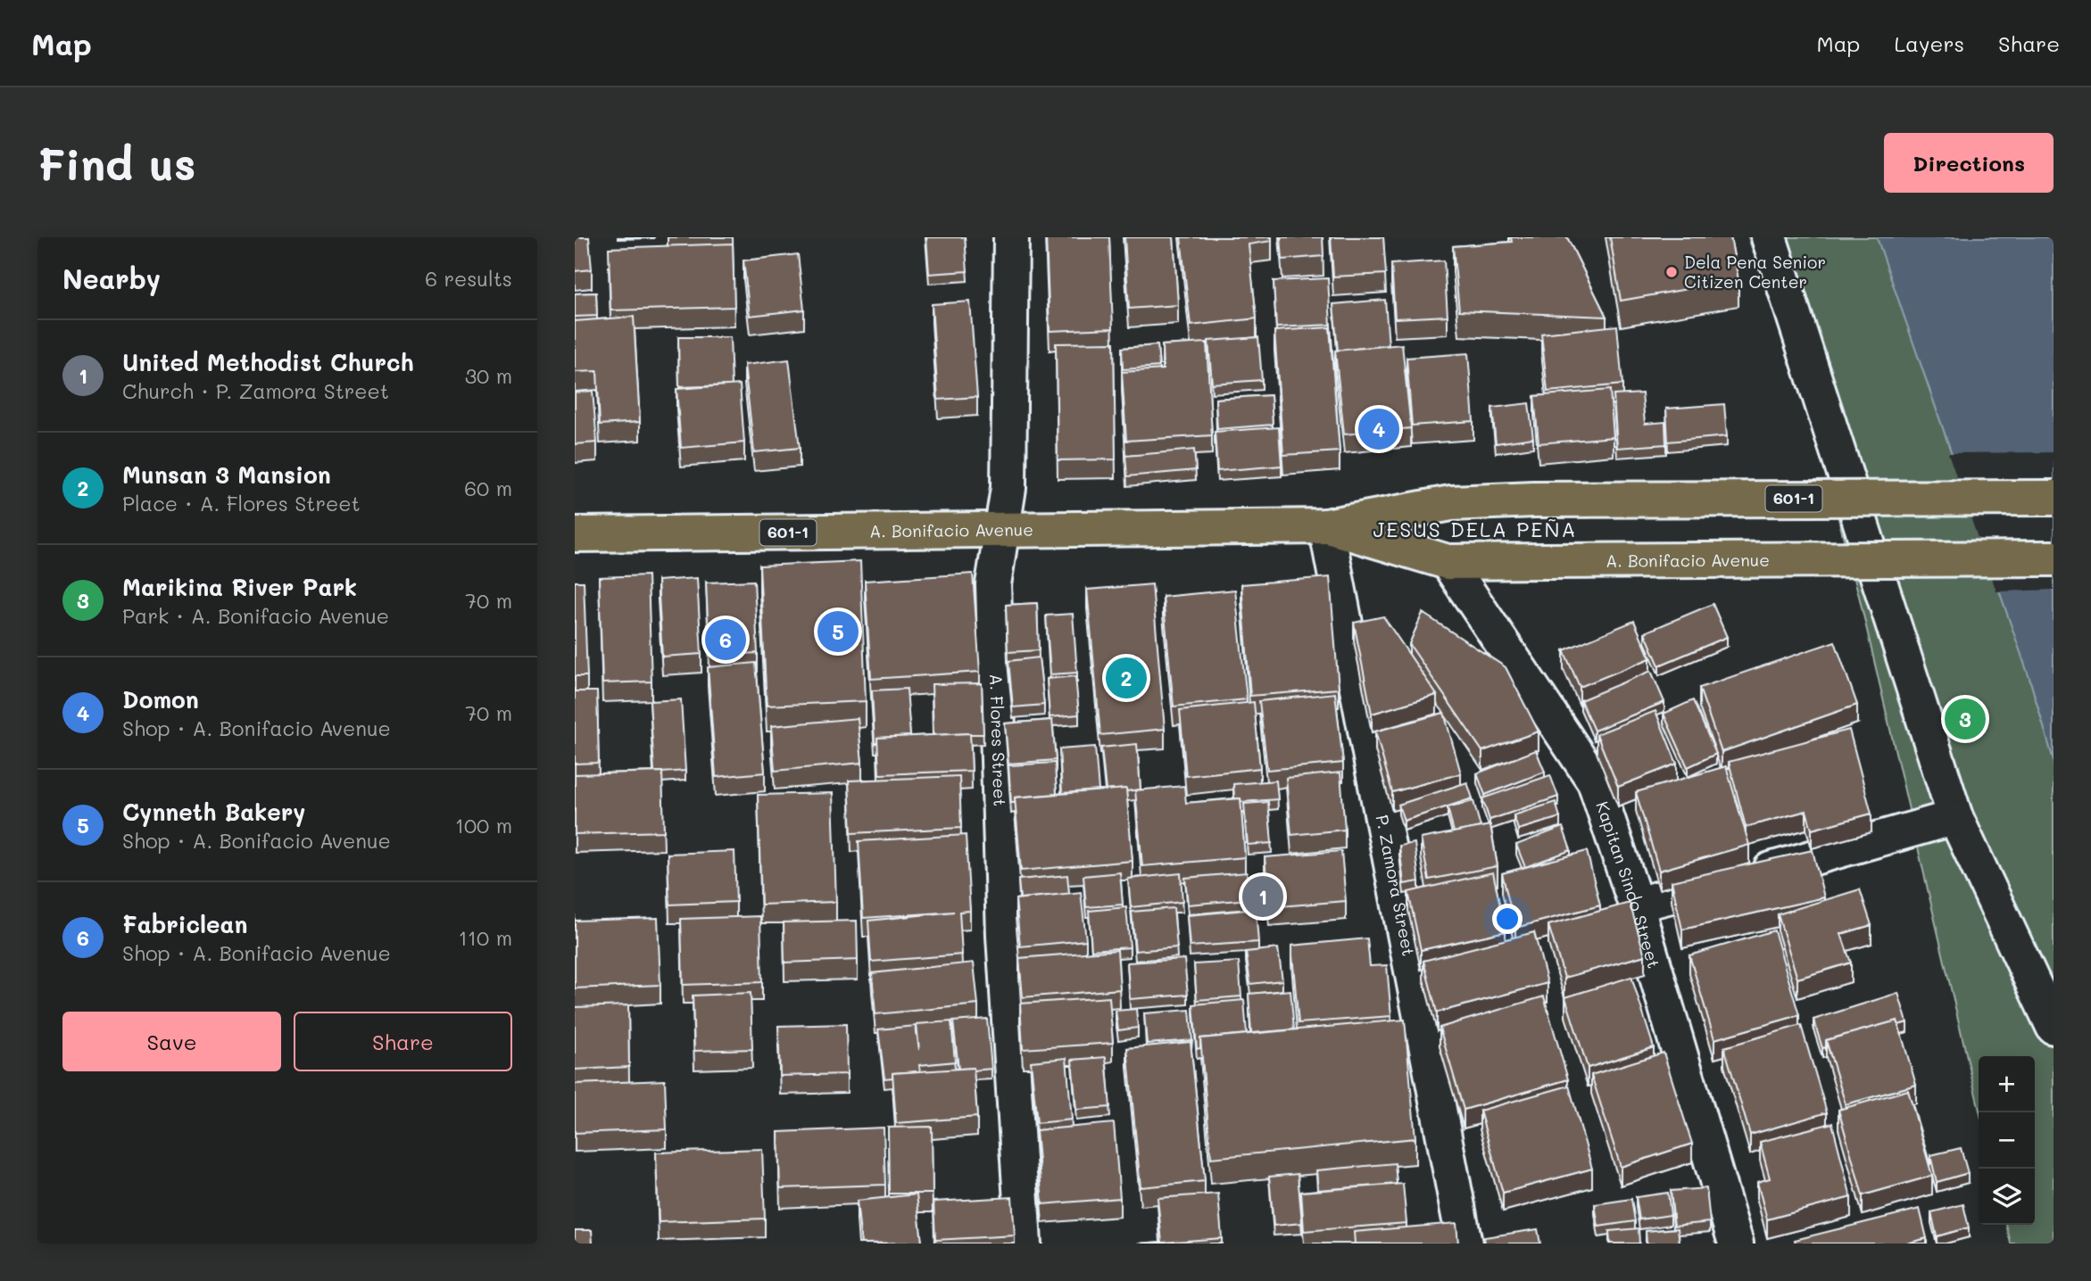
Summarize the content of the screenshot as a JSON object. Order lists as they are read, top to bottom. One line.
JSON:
{"streets":{"main road":["601-1","A. Bonifacio Avenue"],"street":["A. Flores Street","P. Zamora Street","Kapitan Sindo Street"]},"crossings":[["A. Bonifacio Avenue","A. Flores Street"],["A. Bonifacio Avenue","P. Zamora Street"],["A. Bonifacio Avenue","Kapitan Sindo Street"]],"districts":["JESUS DELA PEÑA"],"places":["Dela Pena Senior Citizen Center"],"page":{"header":"Map","nav":["Map","Layers","Share"],"buttons":["Directions",["Save","Share"]],"title":"Find us","heading":["Nearby","6 results"],"list":[{"mark":"1","name":"United Methodist Church","note":"Church · P. Zamora Street","value":"30 m"},{"mark":"2","name":"Munsan 3 Mansion","note":"Place · A. Flores Street","value":"60 m"},{"mark":"3","name":"Marikina River Park","note":"Park · A. Bonifacio Avenue","value":"70 m"},{"mark":"4","name":"Domon","note":"Shop · A. Bonifacio Avenue","value":"70 m"},{"mark":"5","name":"Cynneth Bakery","note":"Shop · A. Bonifacio Avenue","value":"100 m"},{"mark":"6","name":"Fabriclean","note":"Shop · A. Bonifacio Avenue","value":"110 m"}],"pins":["4","5","6","2","3","1"],"map_buttons":["+","−"]}}
